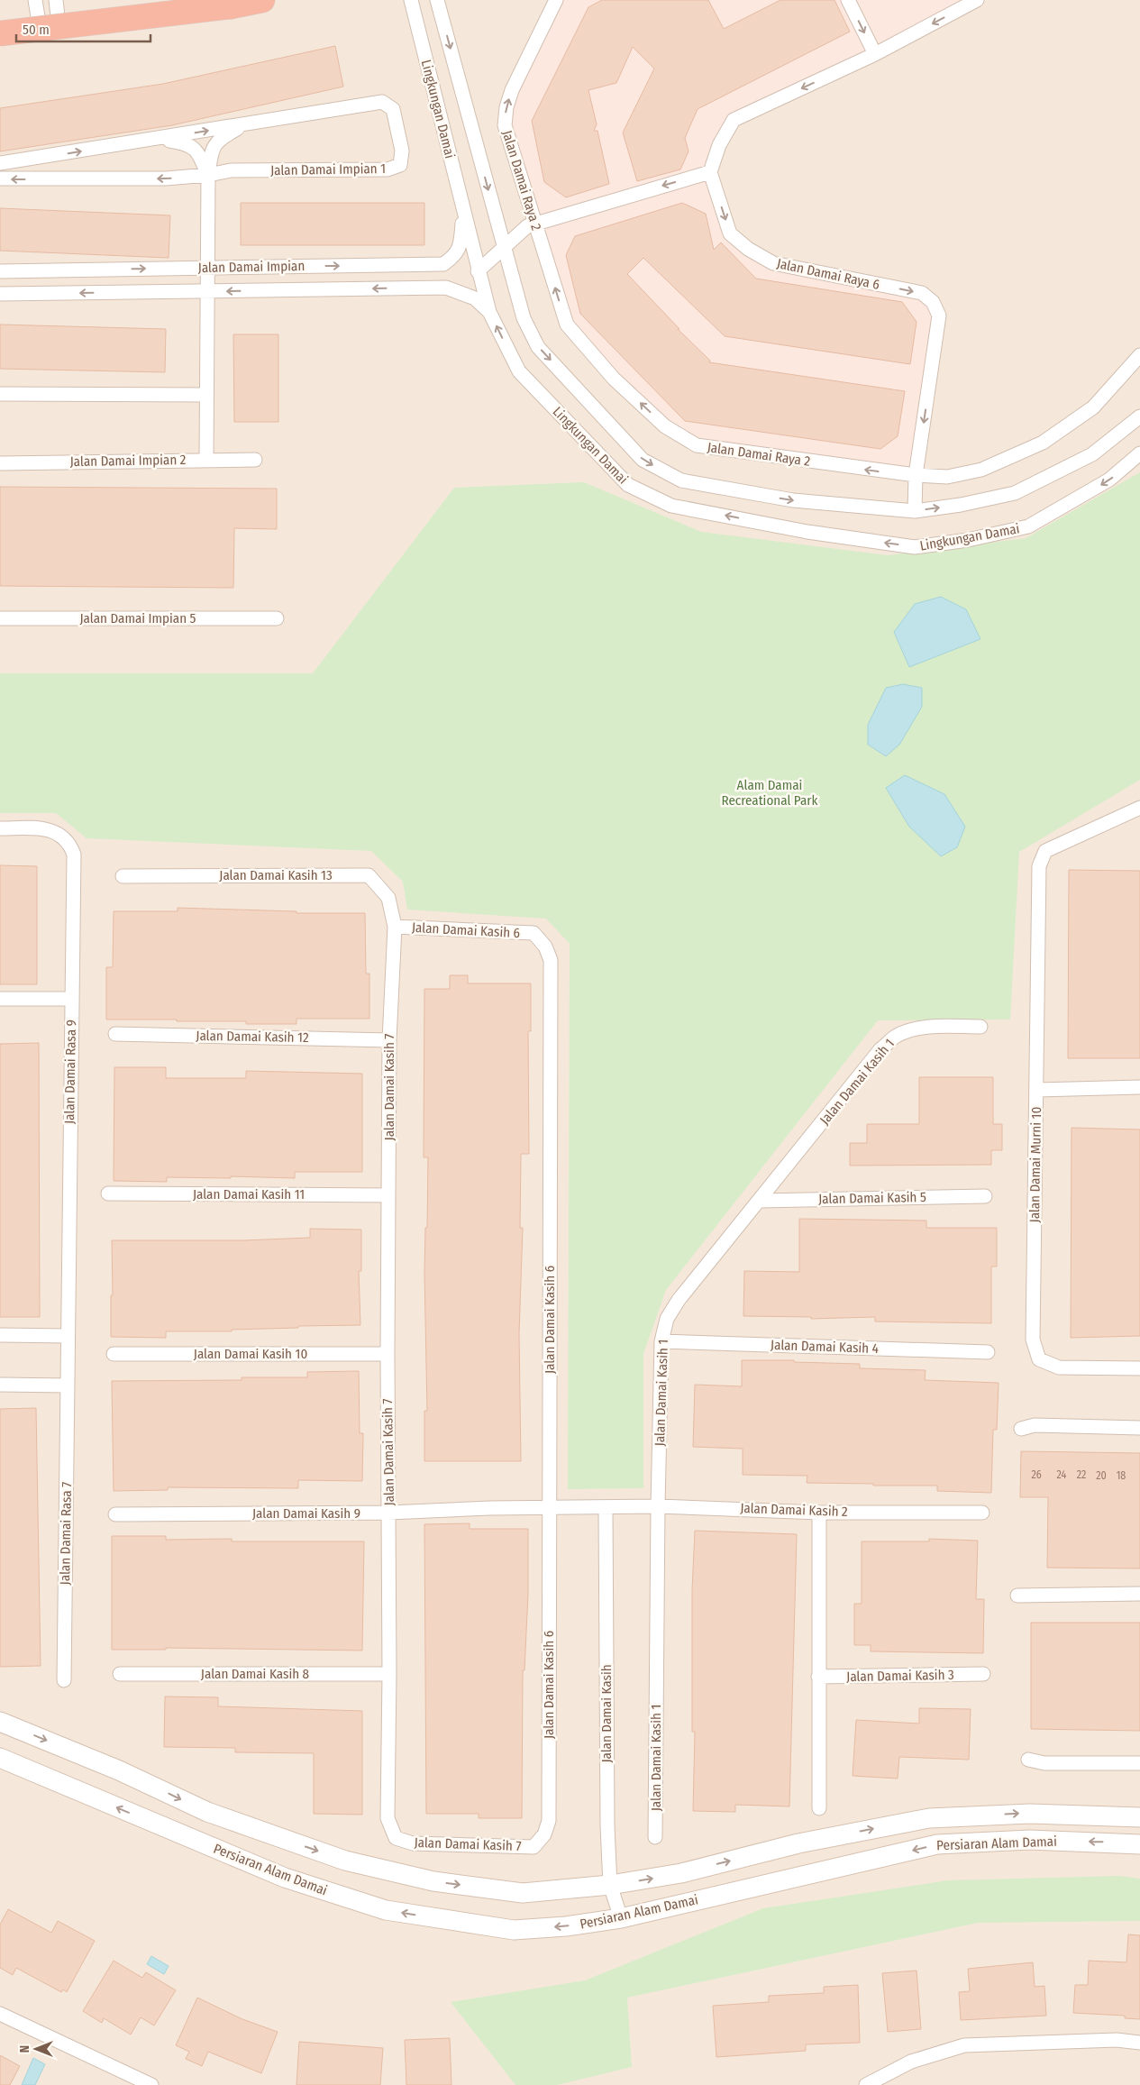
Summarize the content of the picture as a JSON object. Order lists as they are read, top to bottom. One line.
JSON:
{"streets":{"street":["Lingkungan Damai","Jalan Damai Impian 1","Jalan Damai Raya 2","Jalan Damai Impian","Jalan Damai Raya 6","Jalan Damai Impian 2","Jalan Damai Impian 5","Jalan Damai Kasih 13","Jalan Damai Kasih 6","Jalan Damai Kasih 12","Jalan Damai Rasa 9","Jalan Damai Kasih 1","Jalan Damai Kasih 7","Jalan Damai Murni 10","Jalan Damai Kasih 11","Jalan Damai Kasih 5","Jalan Damai Kasih 4","Jalan Damai Kasih 10","Jalan Damai Kasih 2","Jalan Damai Kasih 9","Jalan Damai Rasa 7","Jalan Damai Kasih 8","Jalan Damai Kasih 3","Jalan Damai Kasih","Persiaran Alam Damai"]},"crossings":[["Lingkungan Damai","Jalan Damai Impian"],["Lingkungan Damai","Jalan Damai Raya 6"],["Jalan Damai Raya 2","Jalan Damai Raya 6"],["Jalan Damai Kasih 13","Jalan Damai Kasih 6"],["Jalan Damai Kasih 13","Jalan Damai Kasih 7"],["Jalan Damai Kasih 6","Jalan Damai Kasih 7"],["Jalan Damai Kasih 6","Jalan Damai Kasih 9"],["Jalan Damai Kasih 12","Jalan Damai Kasih 7"],["Jalan Damai Rasa 9","Jalan Damai Rasa 7"],["Jalan Damai Kasih 1","Jalan Damai Kasih 5"],["Jalan Damai Kasih 1","Jalan Damai Kasih 4"],["Jalan Damai Kasih 1","Jalan Damai Kasih 2"],["Jalan Damai Kasih 7","Jalan Damai Kasih 11"],["Jalan Damai Kasih 7","Jalan Damai Kasih 10"],["Jalan Damai Kasih 7","Jalan Damai Kasih 9"],["Jalan Damai Kasih 7","Jalan Damai Kasih 8"],["Jalan Damai Kasih 2","Jalan Damai Kasih 9"],["Jalan Damai Kasih 2","Jalan Damai Kasih"],["Jalan Damai Kasih 9","Jalan Damai Kasih"],["Jalan Damai Kasih","Persiaran Alam Damai"]],"one_way":["Jalan Damai Raya 2"],"parks":["Alam Damai Recreational Park"],"house_numbers":["26","24","22","20","18"],"scale_bar":"50 m","north":"left"}
